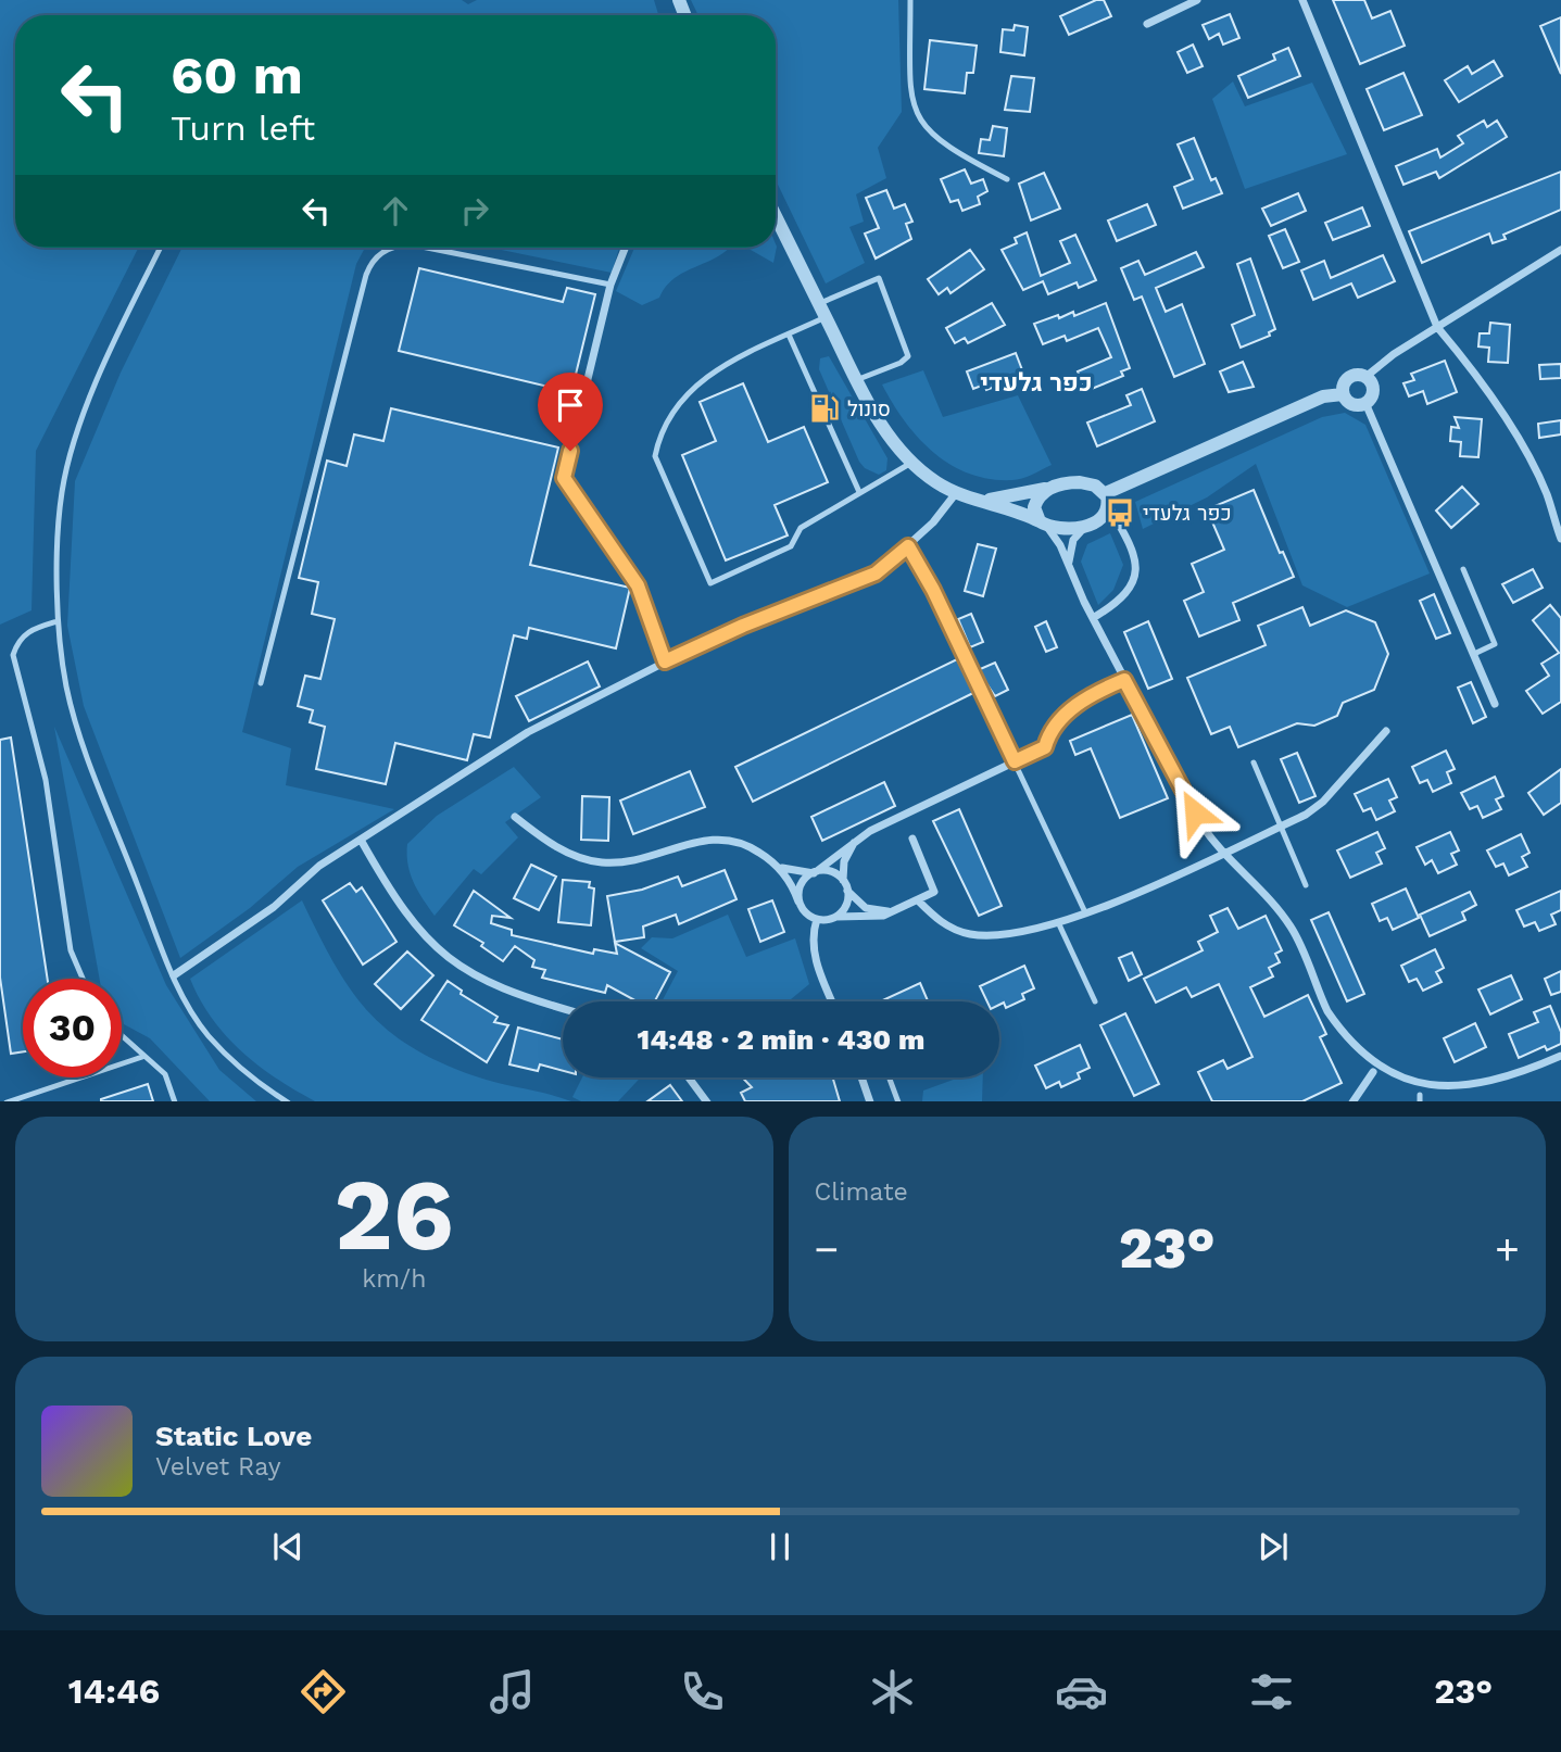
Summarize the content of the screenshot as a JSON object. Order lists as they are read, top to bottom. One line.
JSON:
{"districts":["כפר גלעדי"],"places":{"fuel station":["סונול"],"bus stop":["כפר גלעדי"]},"page":{"turn":["60 m","Turn left"],"limit":"30","trip":"14:48 · 2 min · 430 m","tile":[["26","km/h"],"Climate"],"heat":["−","23°","+"],"song":["Static Love","Velvet Ray"],"tabs":["14:46","23°"]}}
